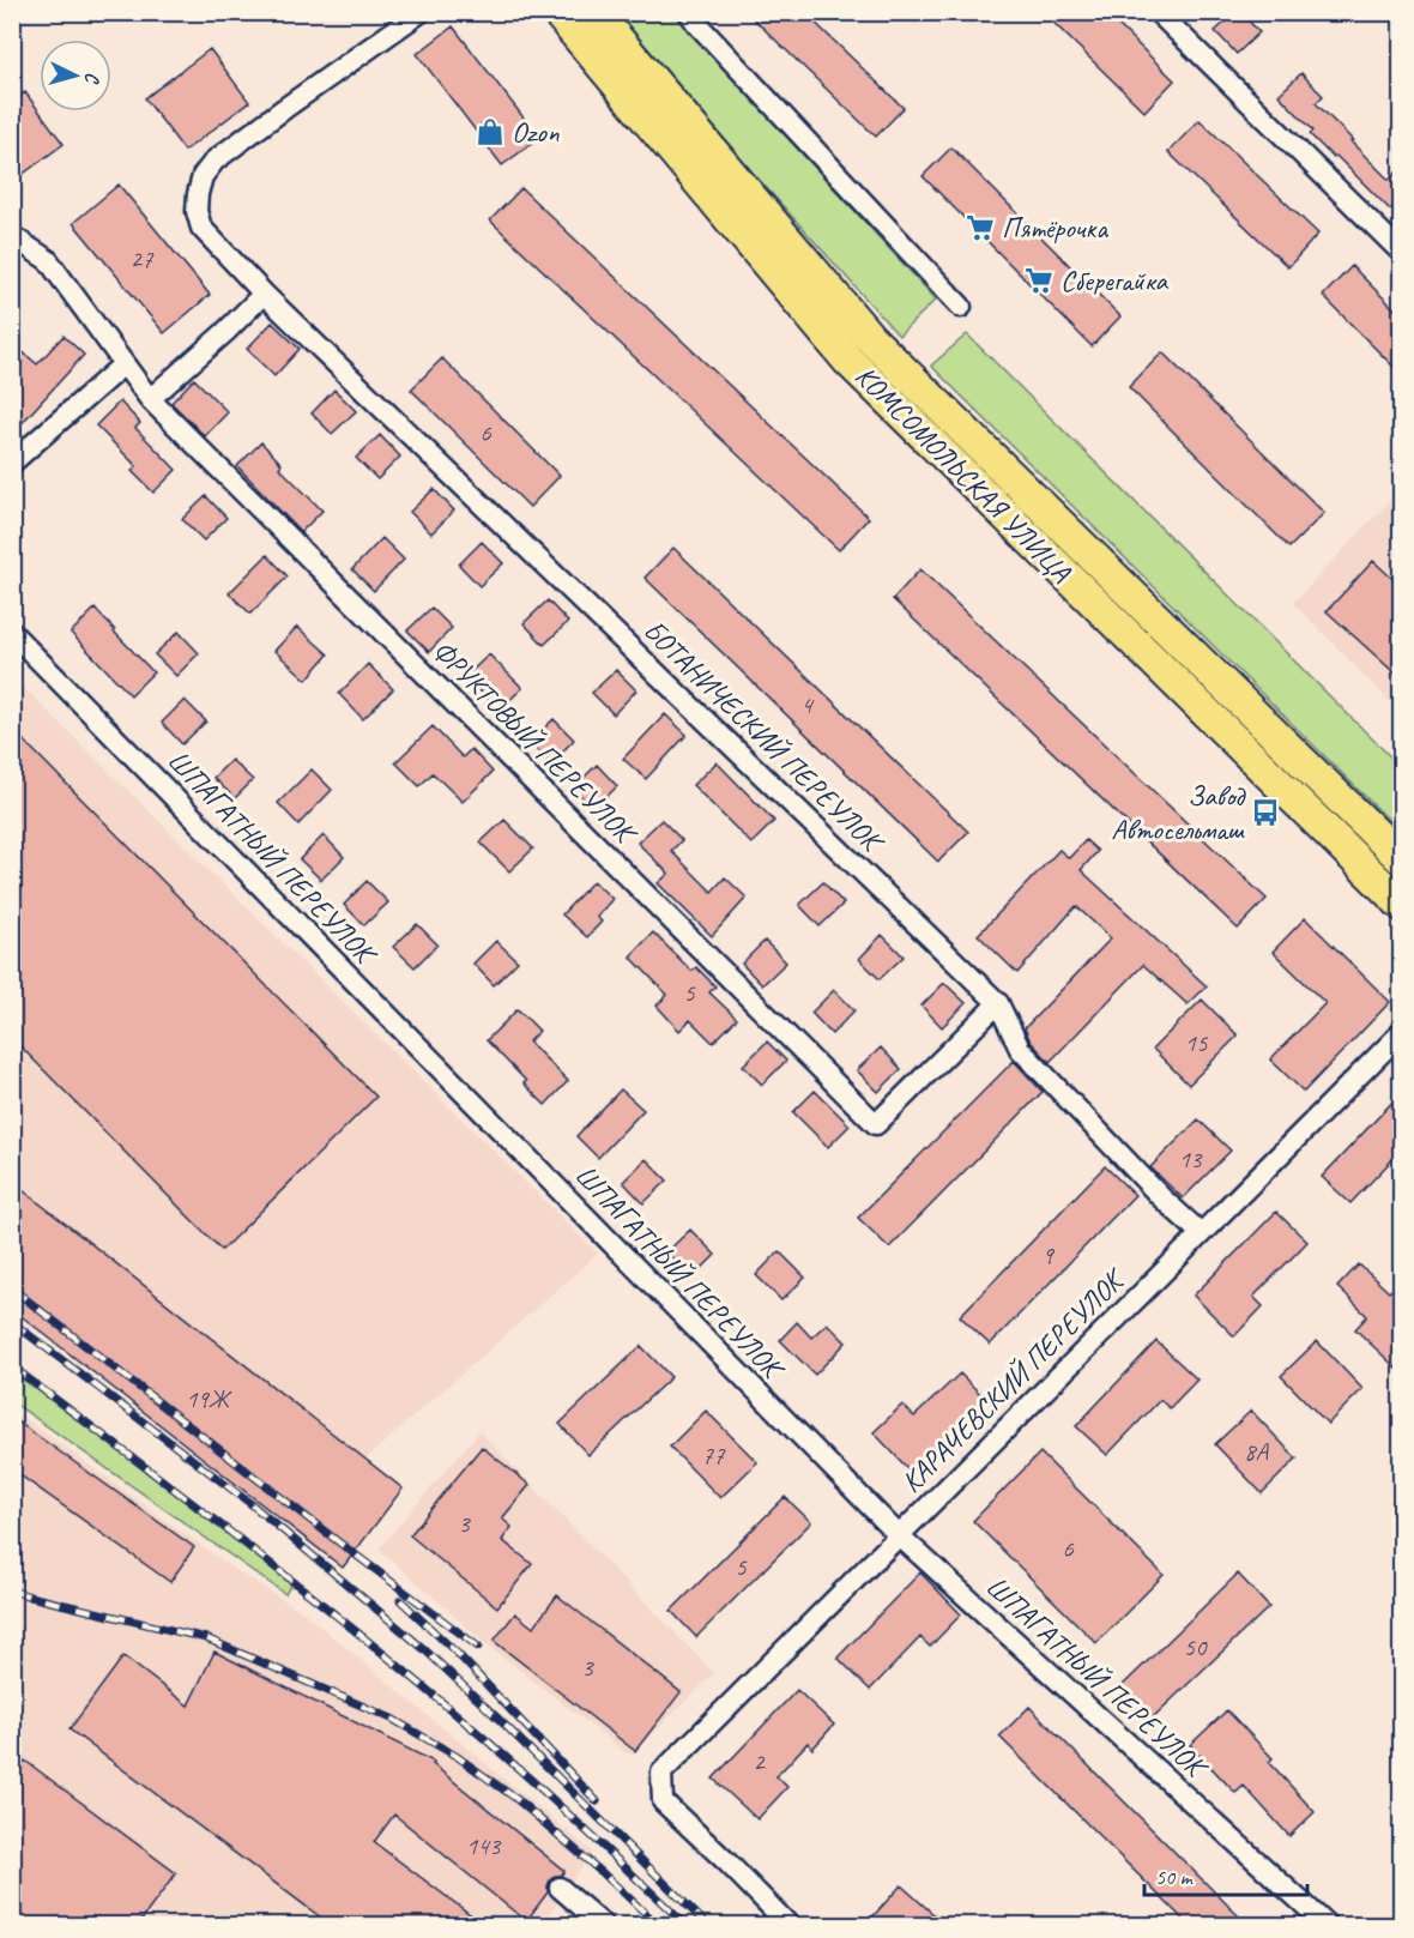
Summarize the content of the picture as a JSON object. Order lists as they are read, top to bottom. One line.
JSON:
{"streets":{"main road":["КОМСОМОЛЬСКАЯ УЛИЦА"],"street":["БОТАНИЧЕСКИЙ ПЕРЕУЛОК","ФРУКТОВЫЙ ПЕРЕУЛОК","ШПАГАТНЫЙ ПЕРЕУЛОК","КАРАЧЕВСКИЙ ПЕРЕУЛОК"]},"crossings":[["БОТАНИЧЕСКИЙ ПЕРЕУЛОК","ФРУКТОВЫЙ ПЕРЕУЛОК"],["БОТАНИЧЕСКИЙ ПЕРЕУЛОК","КАРАЧЕВСКИЙ ПЕРЕУЛОК"],["ШПАГАТНЫЙ ПЕРЕУЛОК","КАРАЧЕВСКИЙ ПЕРЕУЛОК"]],"places":{"shop":["Ozon"],"supermarket":["Пятёрочка","Сберегайка"],"bus stop":["Завод Автосельмаш"]},"house_numbers":["27","6","4","5","15","13","9","19Ж","8А","77","3","6","5","50","3","2","143"],"scale_bar":"50 m","north":"right"}
